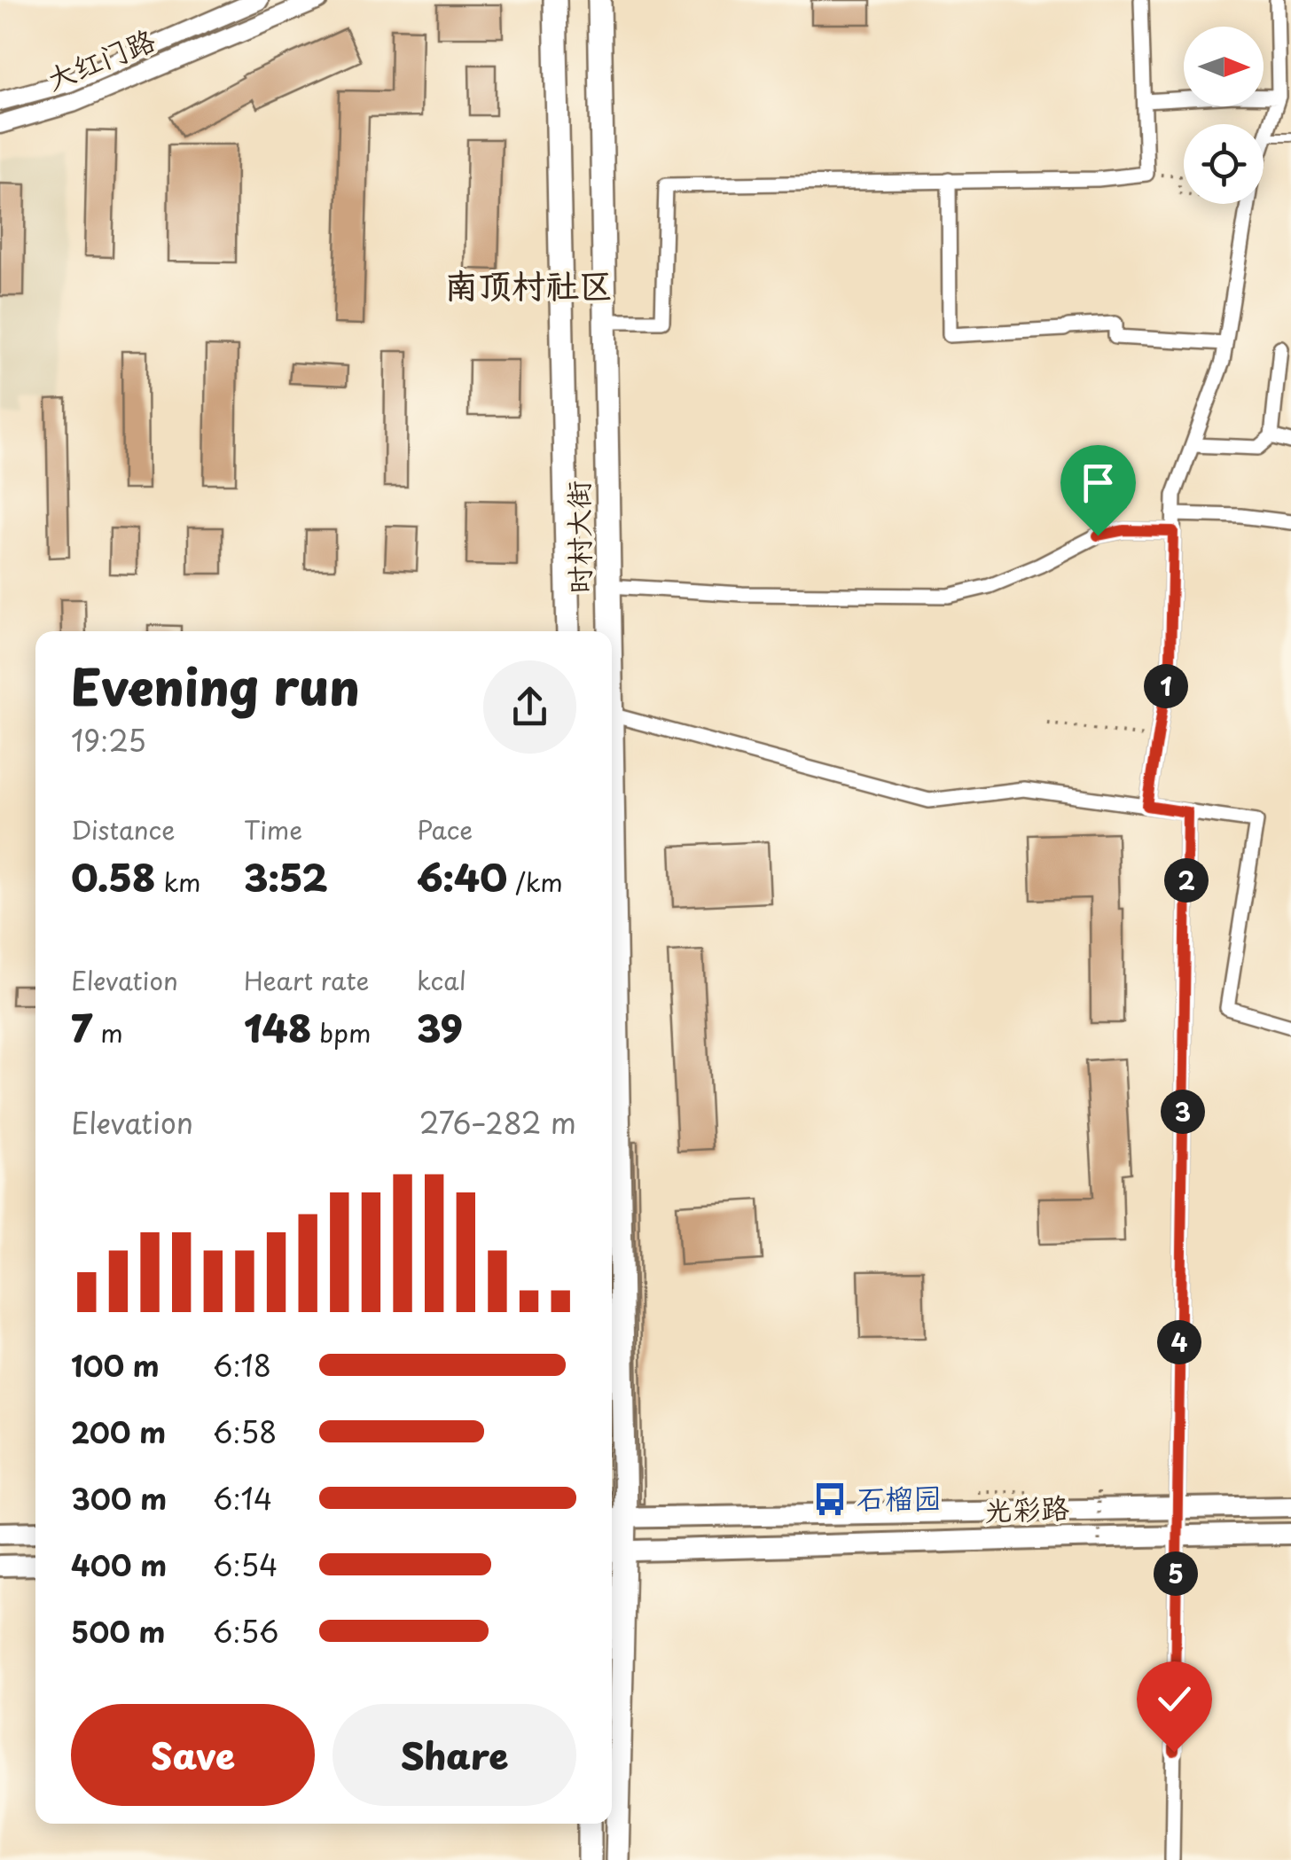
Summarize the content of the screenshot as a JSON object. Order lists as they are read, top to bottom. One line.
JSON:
{"streets":{"main road":["时村大街","光彩路"],"street":["大红门路"]},"crossings":[["时村大街","光彩路"]],"districts":["南顶村社区"],"places":{"bus stop":["石榴园"]},"north":"right","page":{"heading":["Evening run","19:25"],"pins":["1","2","3","4","5"],"stats":[["Distance","0.58 km"],["Time","3:52"],["Pace","6:40 /km"],["Elevation","7 m"],["Heart rate","148 bpm"],["kcal","39"]],"chart":["Elevation","276–282 m"],"list":[{"name":"100 m","note":"6:18"},{"name":"200 m","note":"6:58"},{"name":"300 m","note":"6:14"},{"name":"400 m","note":"6:54"},{"name":"500 m","note":"6:56"}],"buttons":["Save","Share"]}}
